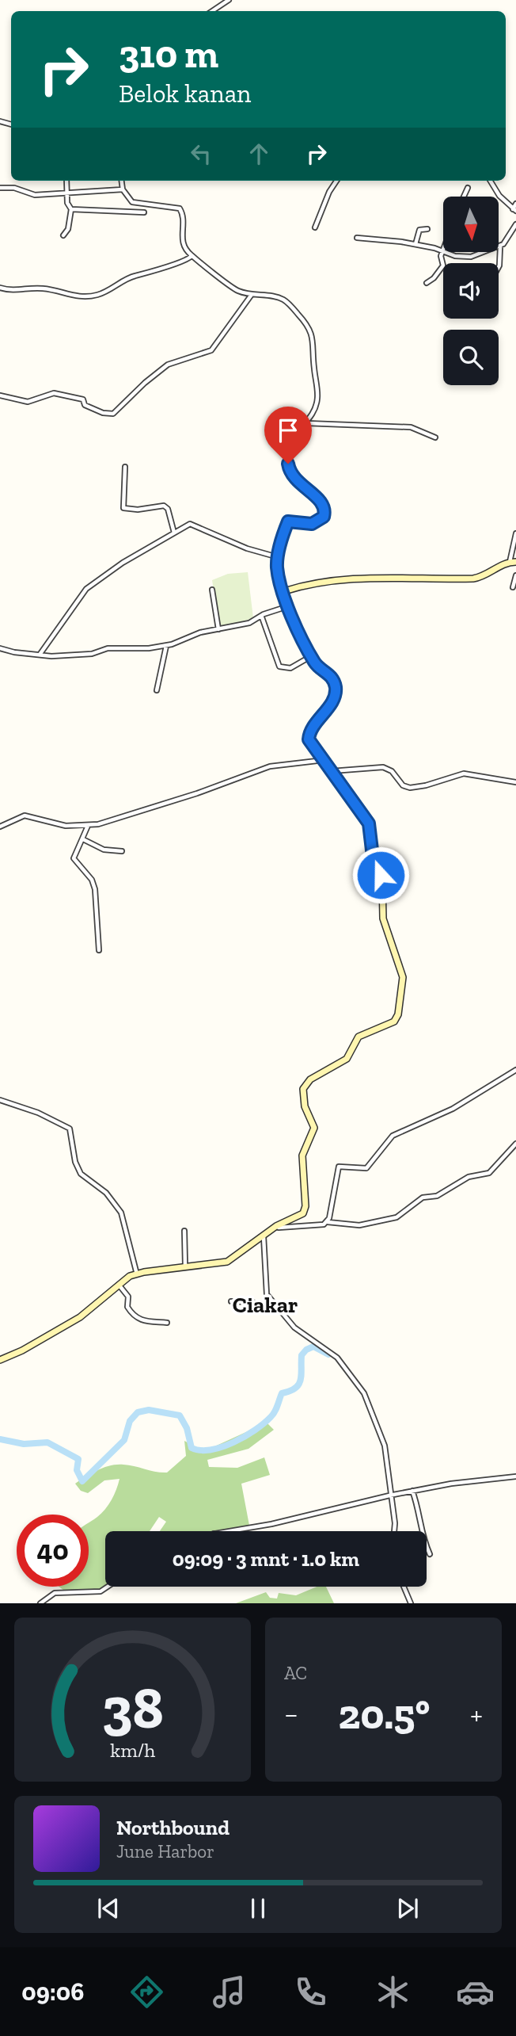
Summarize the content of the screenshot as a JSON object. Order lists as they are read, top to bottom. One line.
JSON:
{"districts":["Ciakar"],"north":"bottom","page":{"turn":["310 m","Belok kanan"],"limit":"40","trip":"09:09 · 3 mnt · 1.0 km","tile":"AC","heat":["−","20.5°","+"],"song":["Northbound","June Harbor"],"tabs":"09:06","gauge":["38","km/h"]}}
